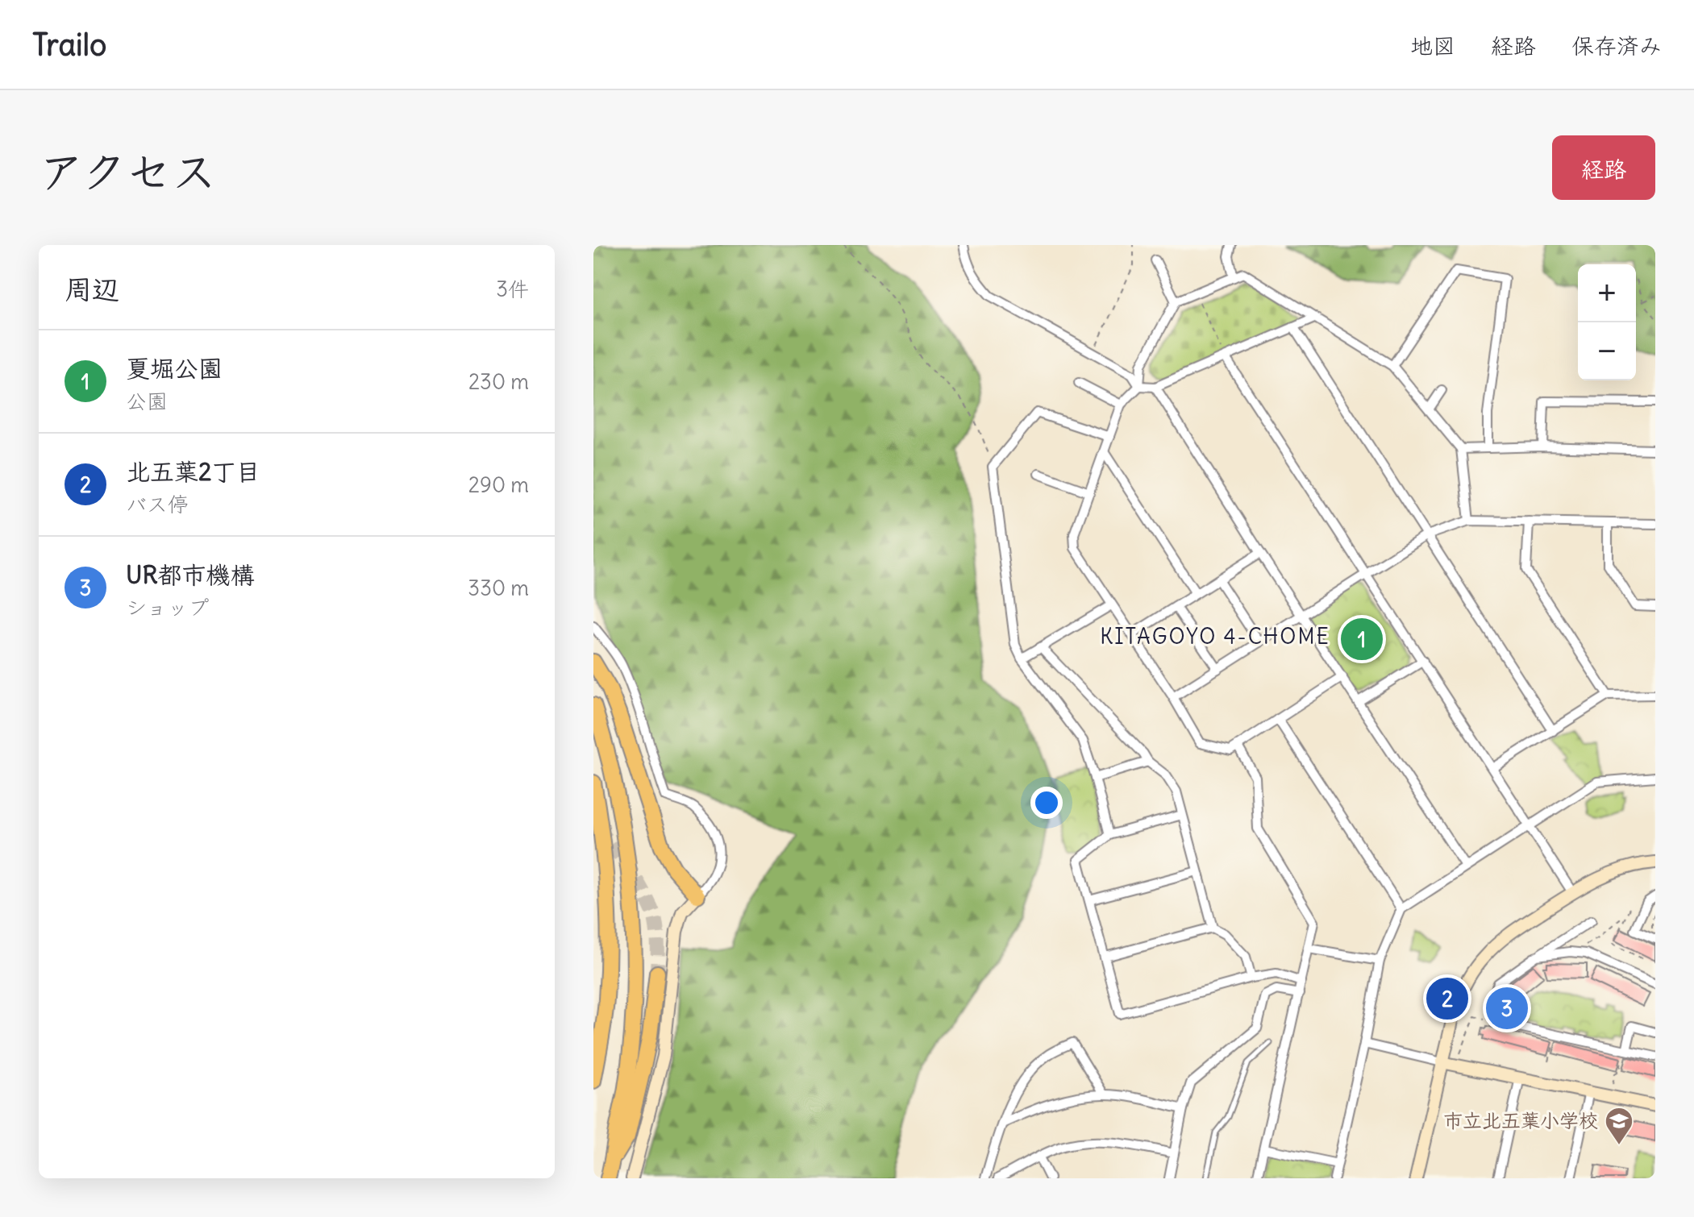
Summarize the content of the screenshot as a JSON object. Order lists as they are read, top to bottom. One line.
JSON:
{"districts":["KITAGOYO 4-CHOME"],"places":{"school or university":["市立北五葉小学校"]},"page":{"header":"Trailo","nav":["地図","経路","保存済み"],"title":"アクセス","buttons":"経路","heading":["周辺","3件"],"map_buttons":["+","−"],"list":[{"mark":"1","name":"夏堀公園","note":"公園","value":"230 m"},{"mark":"2","name":"北五葉2丁目","note":"バス停","value":"290 m"},{"mark":"3","name":"UR都市機構","note":"ショップ","value":"330 m"}],"pins":["1","2","3"]}}
